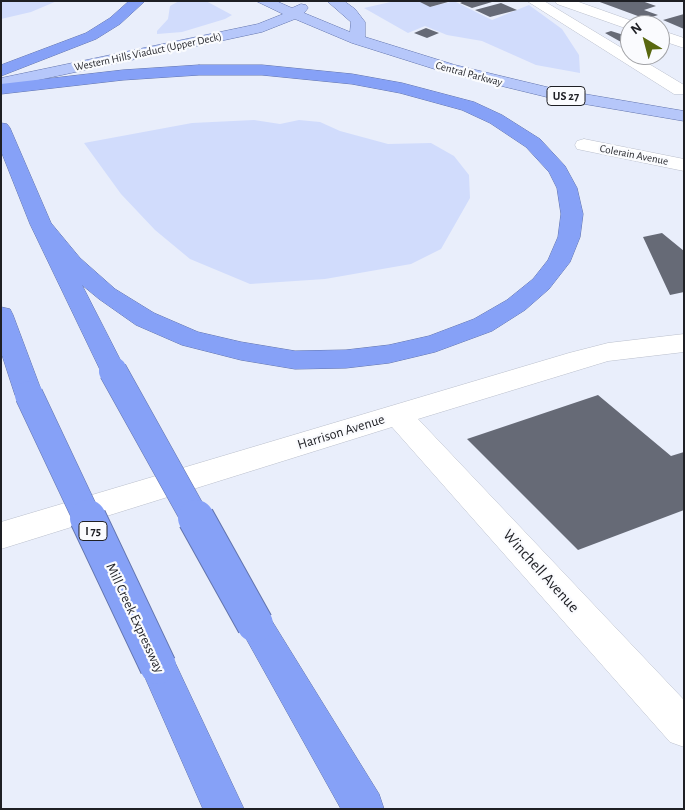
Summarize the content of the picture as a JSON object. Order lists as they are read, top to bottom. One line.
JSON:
{"streets":{"highway":["I 75","Mill Creek Expressway"],"main road":["Western Hills Viaduct (Upper Deck)","Central Parkway","US 27"],"street":["Colerain Avenue","Harrison Avenue","Winchell Avenue"]},"crossings":[["Western Hills Viaduct (Upper Deck)","Central Parkway"],["Harrison Avenue","Winchell Avenue"]],"north":"top left"}
